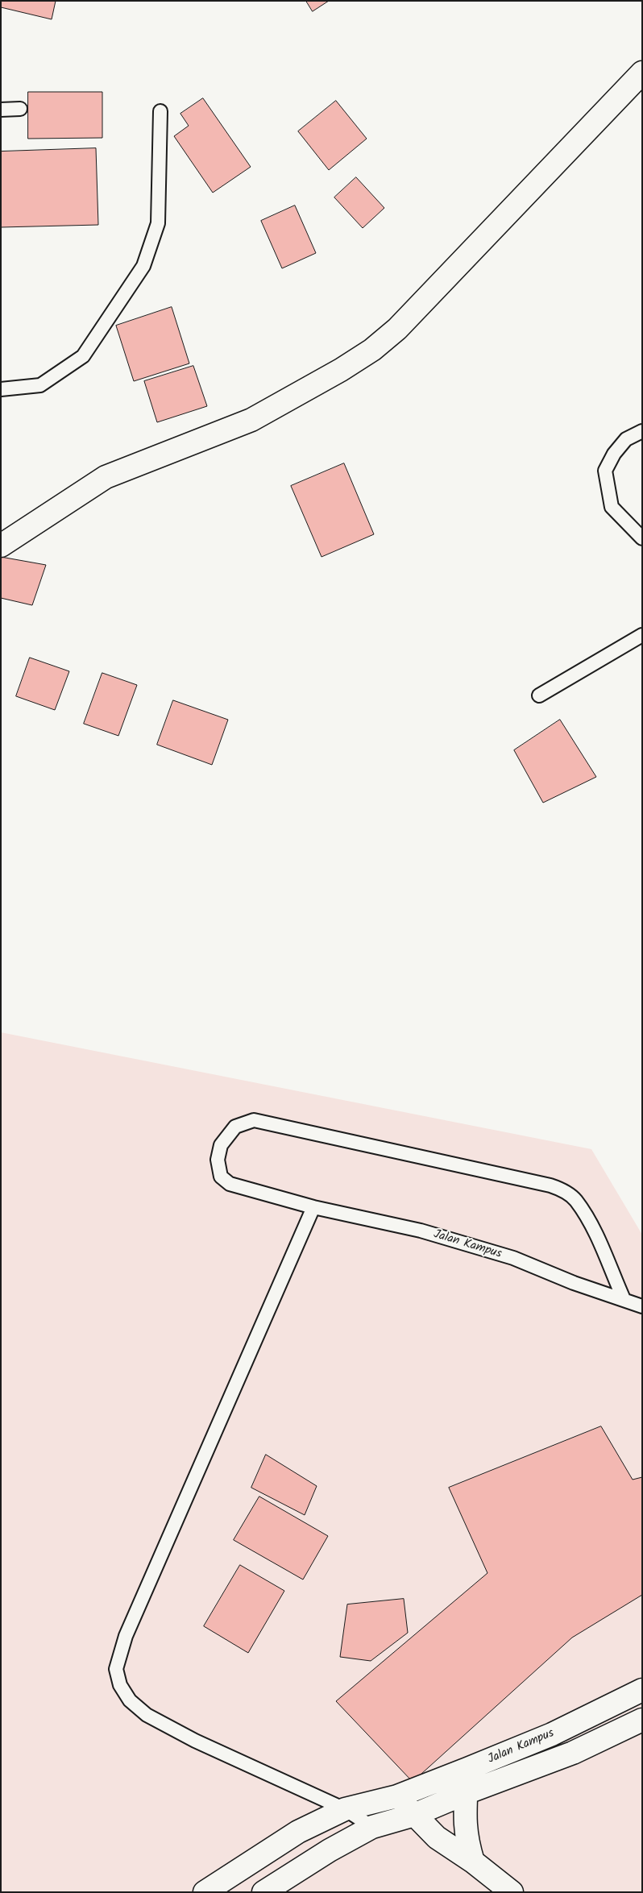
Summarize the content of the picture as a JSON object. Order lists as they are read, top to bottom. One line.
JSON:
{"streets":{"street":["Jalan Kampus"]}}
